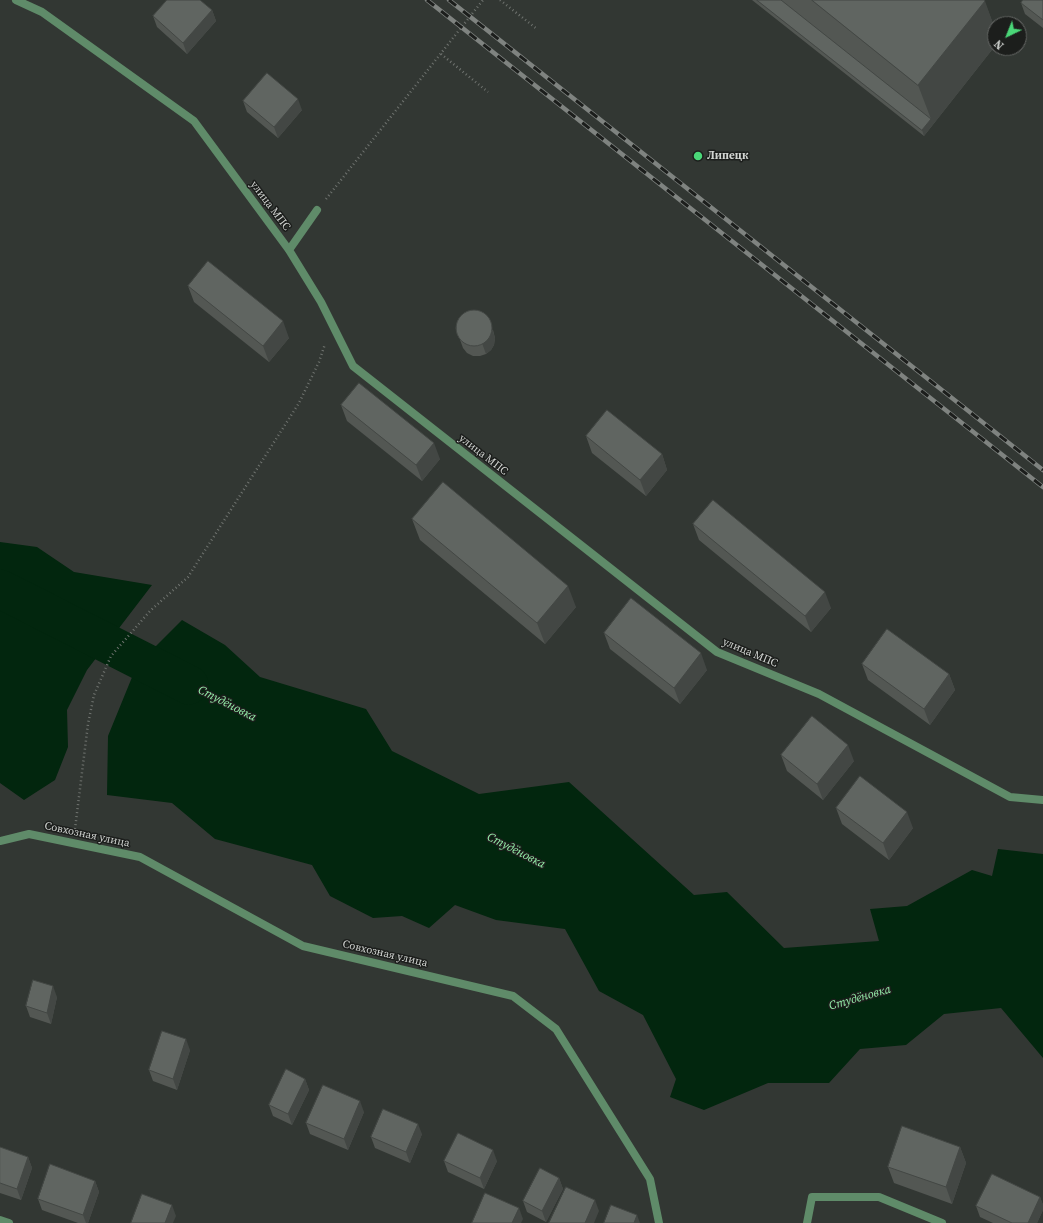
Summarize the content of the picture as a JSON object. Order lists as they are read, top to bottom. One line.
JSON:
{"streets":{"street":["улица МПС","Совхозная улица"]},"water":["Студёновка"],"places":["Липецк"],"north":"bottom left"}
